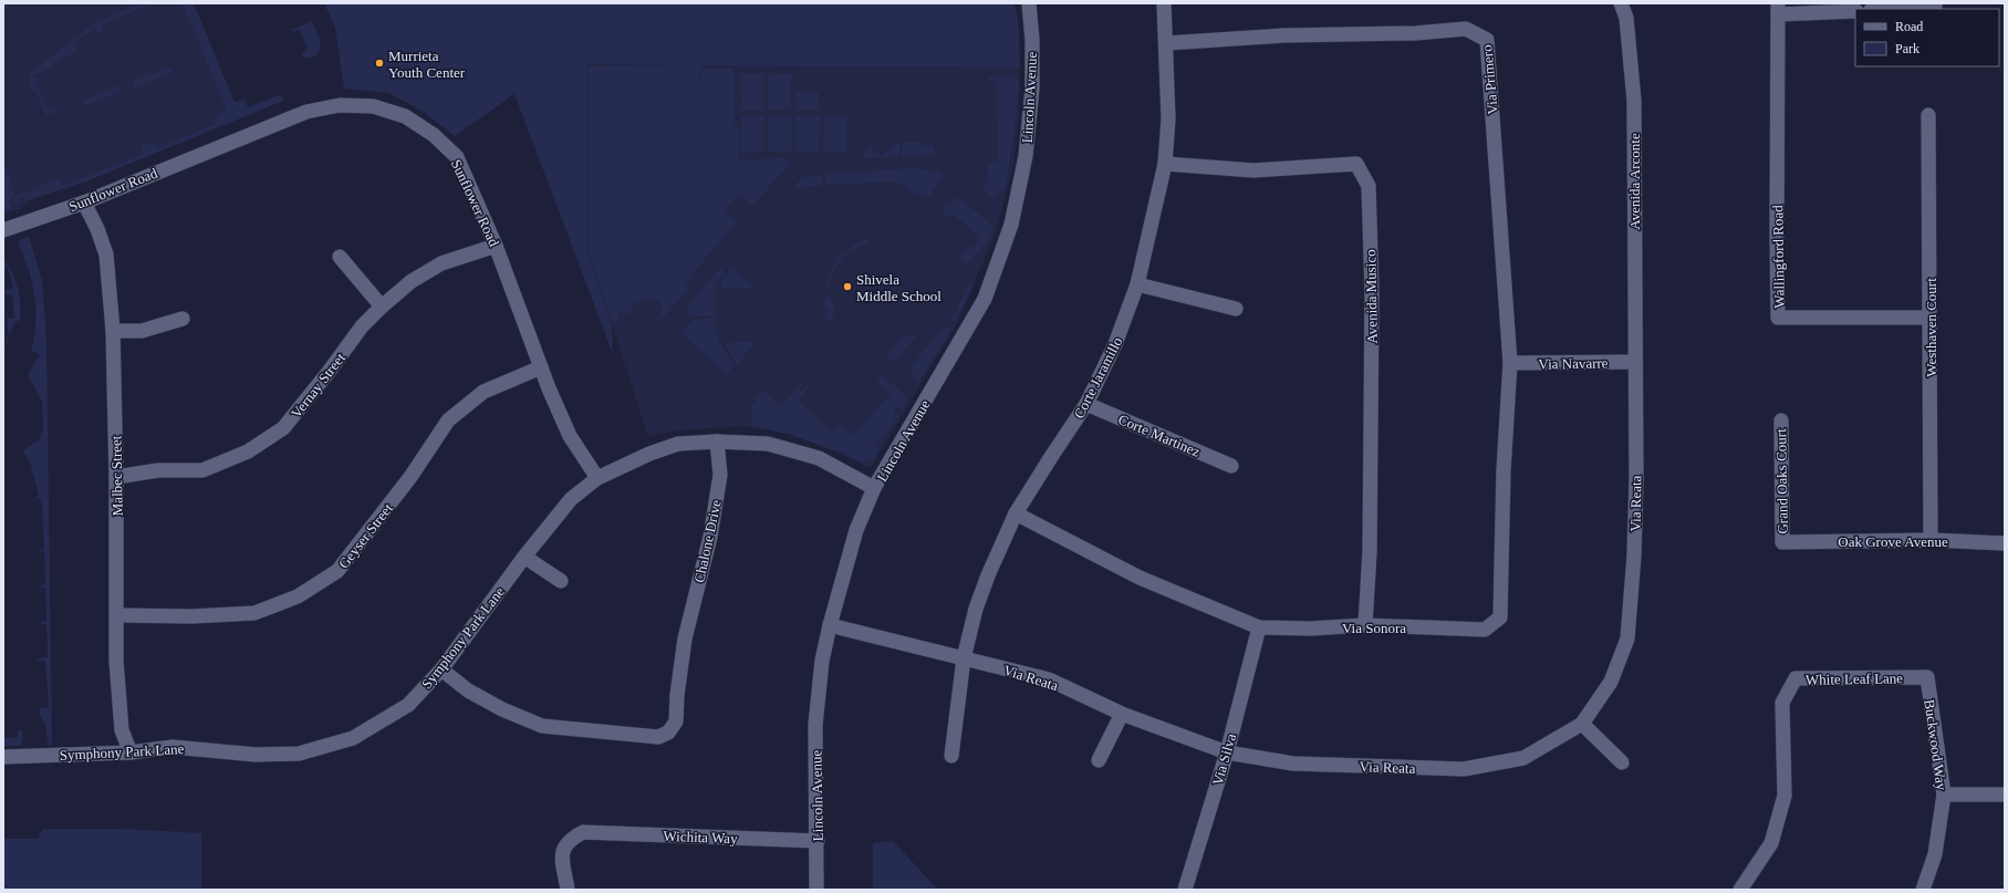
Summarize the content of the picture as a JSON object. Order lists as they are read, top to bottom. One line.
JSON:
{"streets":{"street":["Via Primero","Lincoln Avenue","Avenida Arconte","Sunflower Road","Wallingford Road","Avenida Musico","Westhaven Court","Via Navarre","Corte Jaramillo","Vernay Street","Corte Martinez","Malbec Street","Grand Oaks Court","Via Reata","Geyser Street","Chalone Drive","Oak Grove Avenue","Via Sonora","Symphony Park Lane","White Leaf Lane","Buckwood Way","Via Silva","Wichita Way"]},"crossings":[["Via Primero","Via Navarre"],["Via Primero","Corte Jaramillo"],["Via Primero","Via Sonora"],["Lincoln Avenue","Via Reata"],["Lincoln Avenue","Symphony Park Lane"],["Lincoln Avenue","Wichita Way"],["Avenida Arconte","Via Navarre"],["Avenida Arconte","Via Reata"],["Sunflower Road","Vernay Street"],["Sunflower Road","Malbec Street"],["Sunflower Road","Geyser Street"],["Sunflower Road","Symphony Park Lane"],["Wallingford Road","Westhaven Court"],["Avenida Musico","Corte Jaramillo"],["Avenida Musico","Via Sonora"],["Westhaven Court","Oak Grove Avenue"],["Via Navarre","Via Reata"],["Via Navarre","Via Sonora"],["Corte Jaramillo","Corte Martinez"],["Corte Jaramillo","Via Reata"],["Corte Jaramillo","Via Sonora"],["Vernay Street","Malbec Street"],["Malbec Street","Geyser Street"],["Malbec Street","Symphony Park Lane"],["Grand Oaks Court","Oak Grove Avenue"],["Via Reata","Via Silva"],["Chalone Drive","Symphony Park Lane"],["Via Sonora","Via Silva"],["White Leaf Lane","Buckwood Way"]],"places":["Murrieta Youth Center","Shivela Middle School"],"legend":["Road","Park"]}
